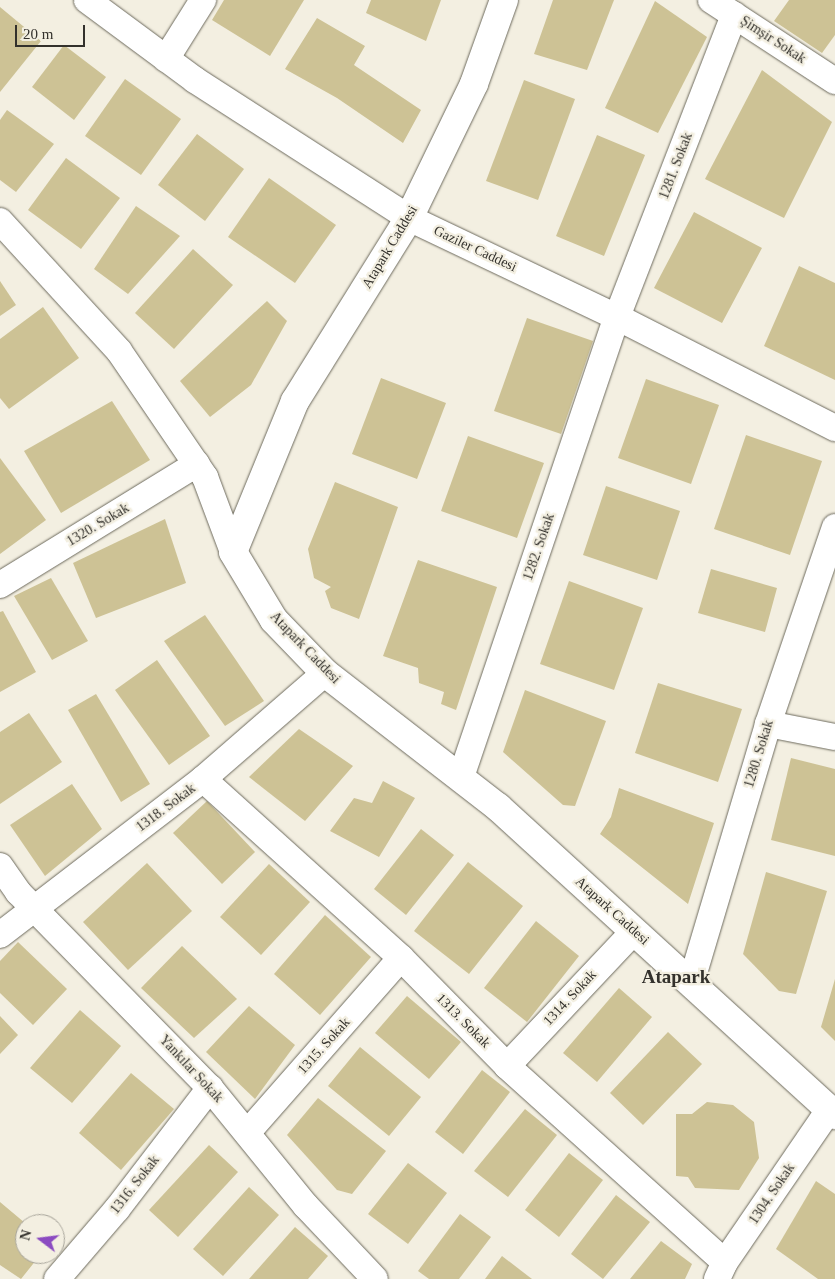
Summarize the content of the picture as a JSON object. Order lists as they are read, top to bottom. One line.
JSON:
{"streets":{"street":["Şimşir Sokak","1281. Sokak","Atapark Caddesi","Gaziler Caddesi","1320. Sokak","1282. Sokak","1280. Sokak","1318. Sokak","1314. Sokak","1313. Sokak","1315. Sokak","Yankılar Sokak","1316. Sokak","1304. Sokak"]},"crossings":[["Şimşir Sokak","1281. Sokak"],["1281. Sokak","Gaziler Caddesi"],["1281. Sokak","1282. Sokak"],["Atapark Caddesi","Gaziler Caddesi"],["Atapark Caddesi","1282. Sokak"],["Atapark Caddesi","1280. Sokak"],["Atapark Caddesi","1318. Sokak"],["Atapark Caddesi","1314. Sokak"],["Atapark Caddesi","1304. Sokak"],["Gaziler Caddesi","1282. Sokak"],["1318. Sokak","1313. Sokak"],["1318. Sokak","Yankılar Sokak"],["1314. Sokak","1313. Sokak"],["1313. Sokak","1315. Sokak"],["1313. Sokak","1304. Sokak"],["1315. Sokak","Yankılar Sokak"],["Yankılar Sokak","1316. Sokak"]],"districts":["Atapark"],"scale_bar":"20 m","north":"left"}
